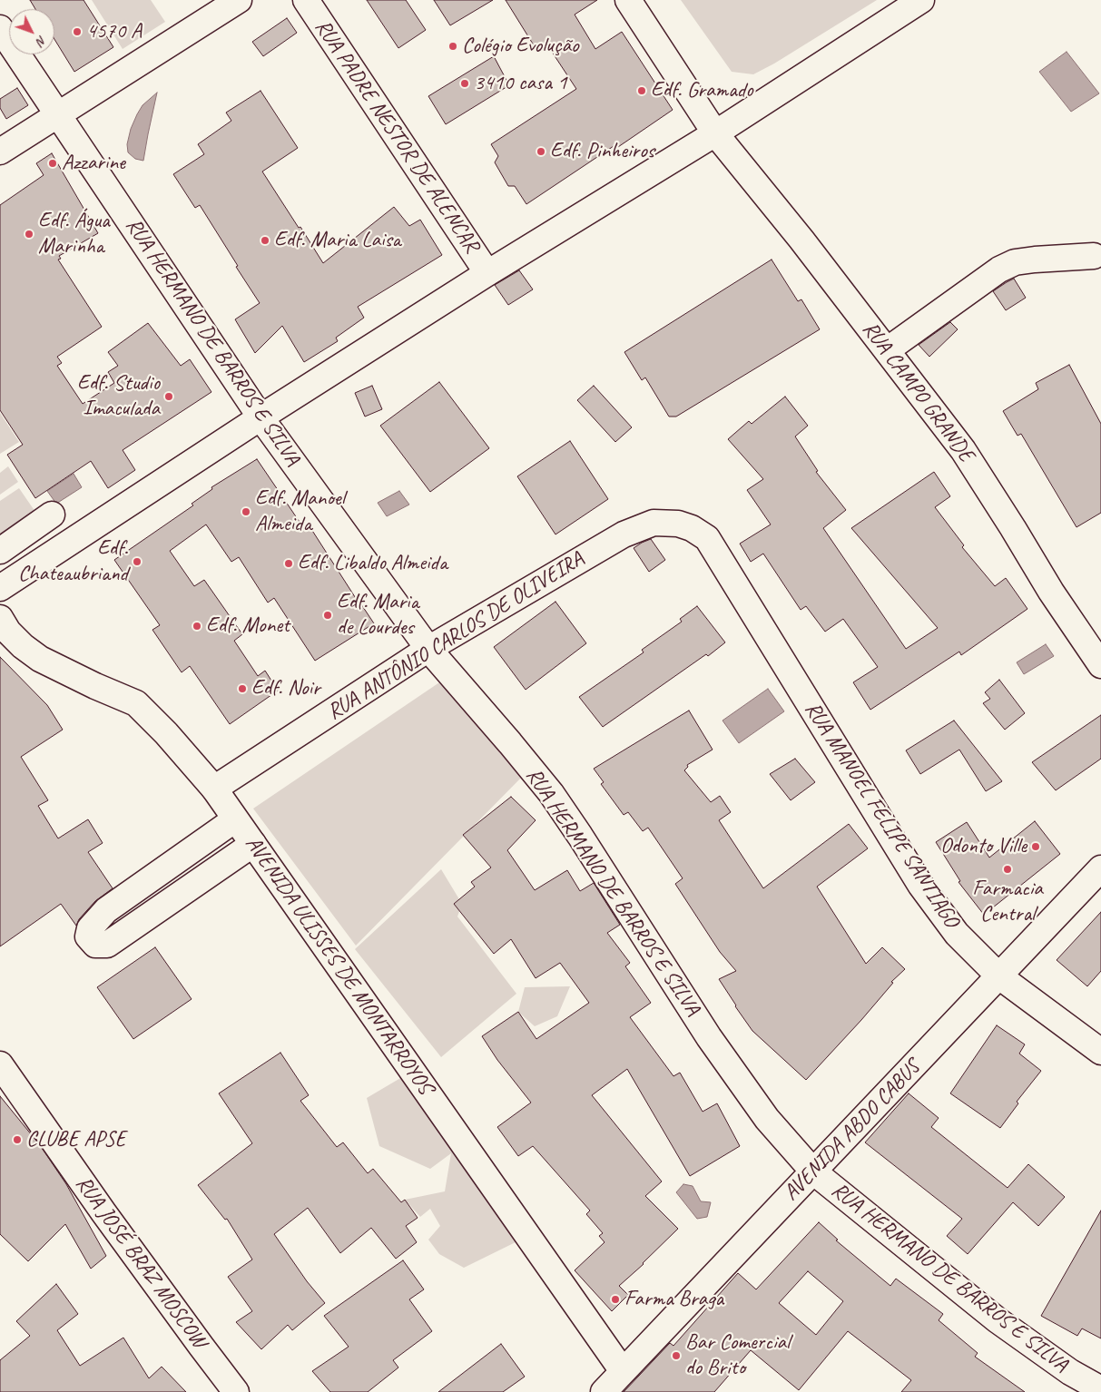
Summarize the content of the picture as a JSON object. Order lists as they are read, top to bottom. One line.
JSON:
{"streets":{"street":["RUA PADRE NESTOR DE ALENCAR","RUA HERMANO DE BARROS E SILVA","RUA CAMPO GRANDE","RUA ANTÔNIO CARLOS DE OLIVEIRA","RUA MANOEL FELIPE SANTIAGO","AVENIDA ULISSES DE MONTARROYOS","AVENIDA ABDO CABUS","RUA JOSÉ BRAZ MOSCOW"]},"crossings":[["RUA HERMANO DE BARROS E SILVA","RUA ANTÔNIO CARLOS DE OLIVEIRA"],["RUA HERMANO DE BARROS E SILVA","AVENIDA ABDO CABUS"],["RUA ANTÔNIO CARLOS DE OLIVEIRA","RUA MANOEL FELIPE SANTIAGO"],["RUA ANTÔNIO CARLOS DE OLIVEIRA","AVENIDA ULISSES DE MONTARROYOS"],["RUA MANOEL FELIPE SANTIAGO","AVENIDA ABDO CABUS"],["AVENIDA ULISSES DE MONTARROYOS","AVENIDA ABDO CABUS"]],"places":["4570 A","Colégio Evolução","3410 casa 1","Edf. Gramado","Edf. Pinheiros","Azzarine","Edf. Água Marinha","Edf. Maria Laisa","Edf. Studio Imaculada","Edf. Manoel Almeida","Edf. Chateaubriand","Edf. Libaldo Almeida","Edf. Maria de Lourdes","Edf. Monet","Edf. Noir","Odonto Ville","Farmacia Central","CLUBE APSE","Farma Braga","Bar Comercial do Brito"],"north":"bottom right"}
